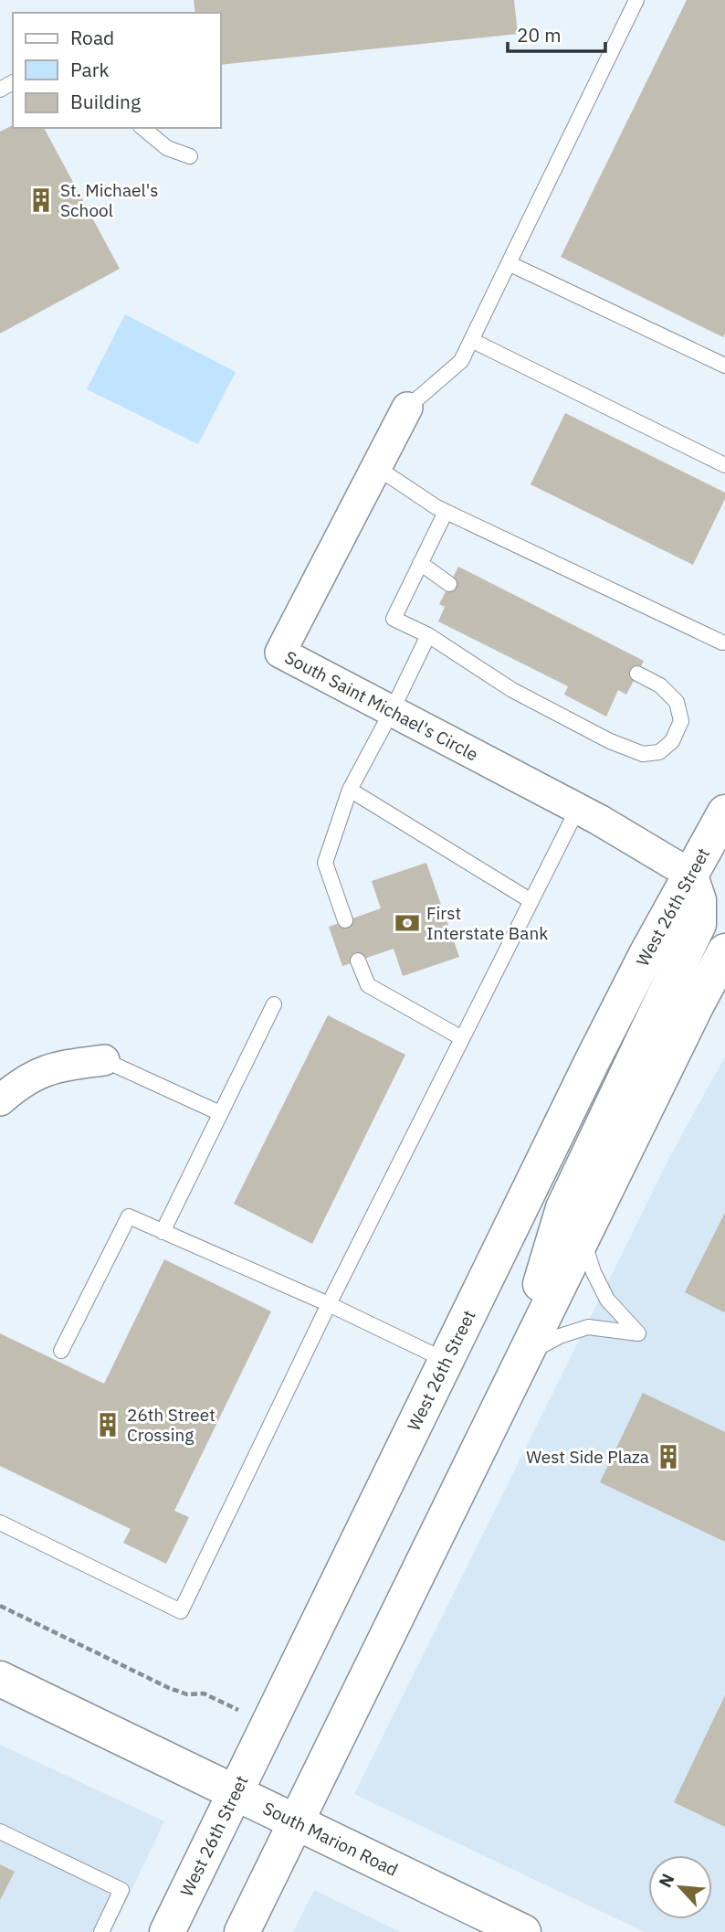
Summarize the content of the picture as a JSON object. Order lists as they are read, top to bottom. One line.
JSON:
{"streets":{"main road":["West 26th Street","South Marion Road"],"street":["South Saint Michael's Circle"]},"crossings":[["South Saint Michael's Circle","West 26th Street"],["West 26th Street","South Marion Road"]],"places":{"building":["St. Michael's School","26th Street Crossing","West Side Plaza"],"bank":["First Interstate Bank"]},"legend":["Road","Park","Building"],"scale_bar":"20 m","north":"top left"}
